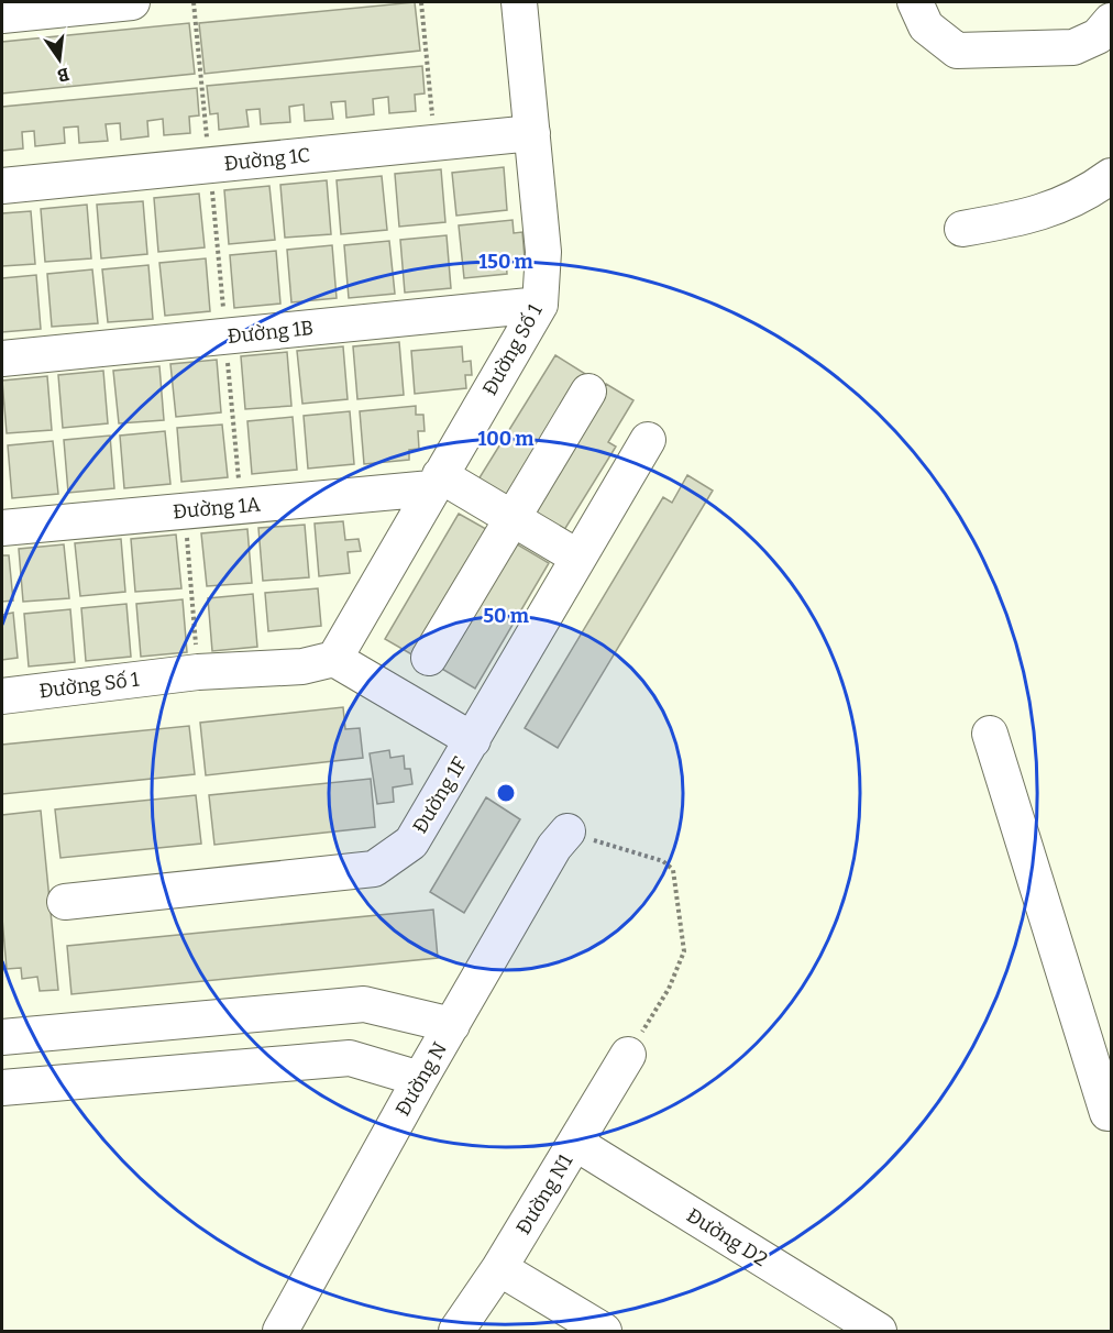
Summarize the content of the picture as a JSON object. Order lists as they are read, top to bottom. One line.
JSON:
{"streets":{"street":["Đường 1C","Đường 1B","Đường Số 1","Đường 1A","Đường 1F","Đường N","Đường N1","Đường D2"]},"crossings":[["Đường 1C","Đường Số 1"],["Đường 1B","Đường Số 1"],["Đường Số 1","Đường 1A"],["Đường N1","Đường D2"]],"north":"bottom","rings":["150 m","100 m","50 m"]}
